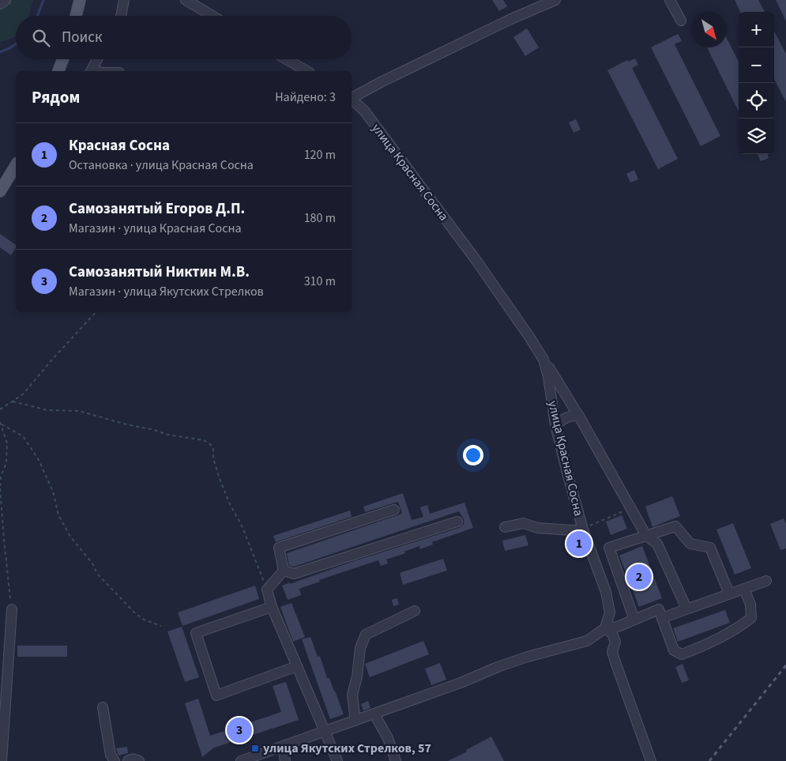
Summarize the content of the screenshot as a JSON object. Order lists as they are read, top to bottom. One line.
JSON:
{"streets":{"street":["улица Красная Сосна"]},"places":{"transit":["улица Якутских Стрелков, 57"]},"north":"bottom right","page":{"map_buttons":["+","−"],"search":"Поиск","heading":["Рядом","Найдено: 3"],"list":[{"mark":"1","name":"Красная Сосна","note":"Остановка · улица Красная Сосна","value":"120 m"},{"mark":"2","name":"Самозанятый Егоров Д.П.","note":"Магазин · улица Красная Сосна","value":"180 m"},{"mark":"3","name":"Самозанятый Никтин М.В.","note":"Магазин · улица Якутских Стрелков","value":"310 m"}],"pins":["1","2","3"]}}
